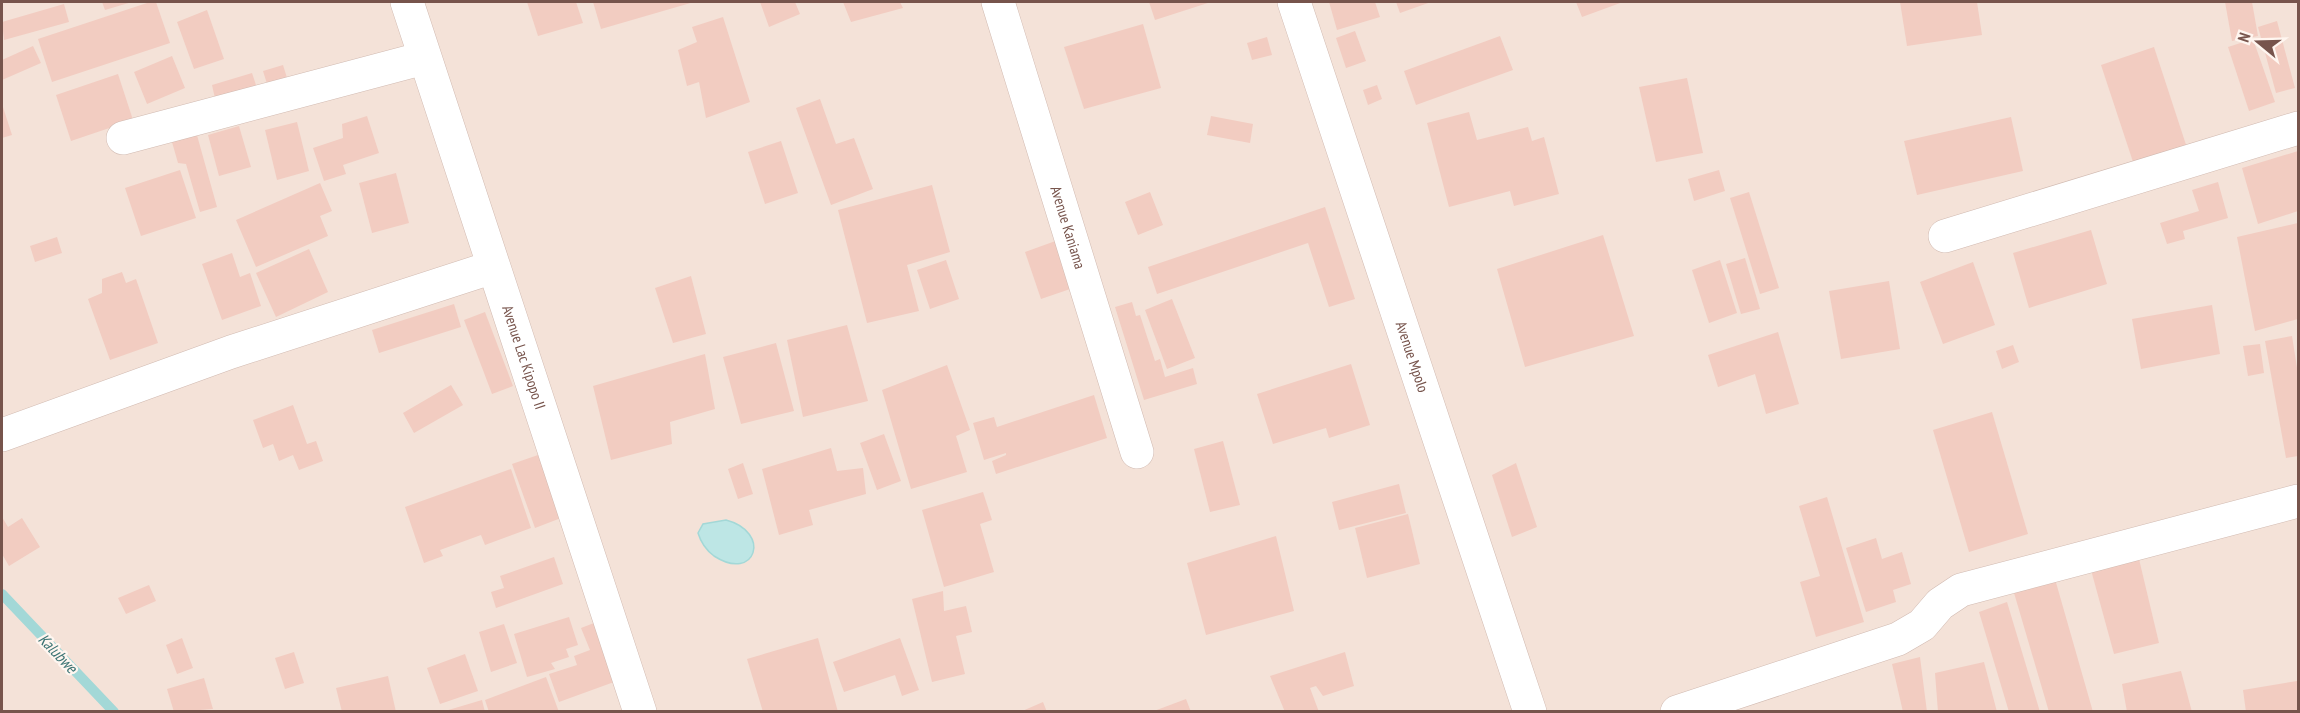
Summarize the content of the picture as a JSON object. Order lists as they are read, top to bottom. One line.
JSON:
{"streets":{"street":["Avenue Kaniama","Avenue Mpolo","Avenue Lac Kipopo II"]},"water":["Kalubwe"],"north":"left"}
